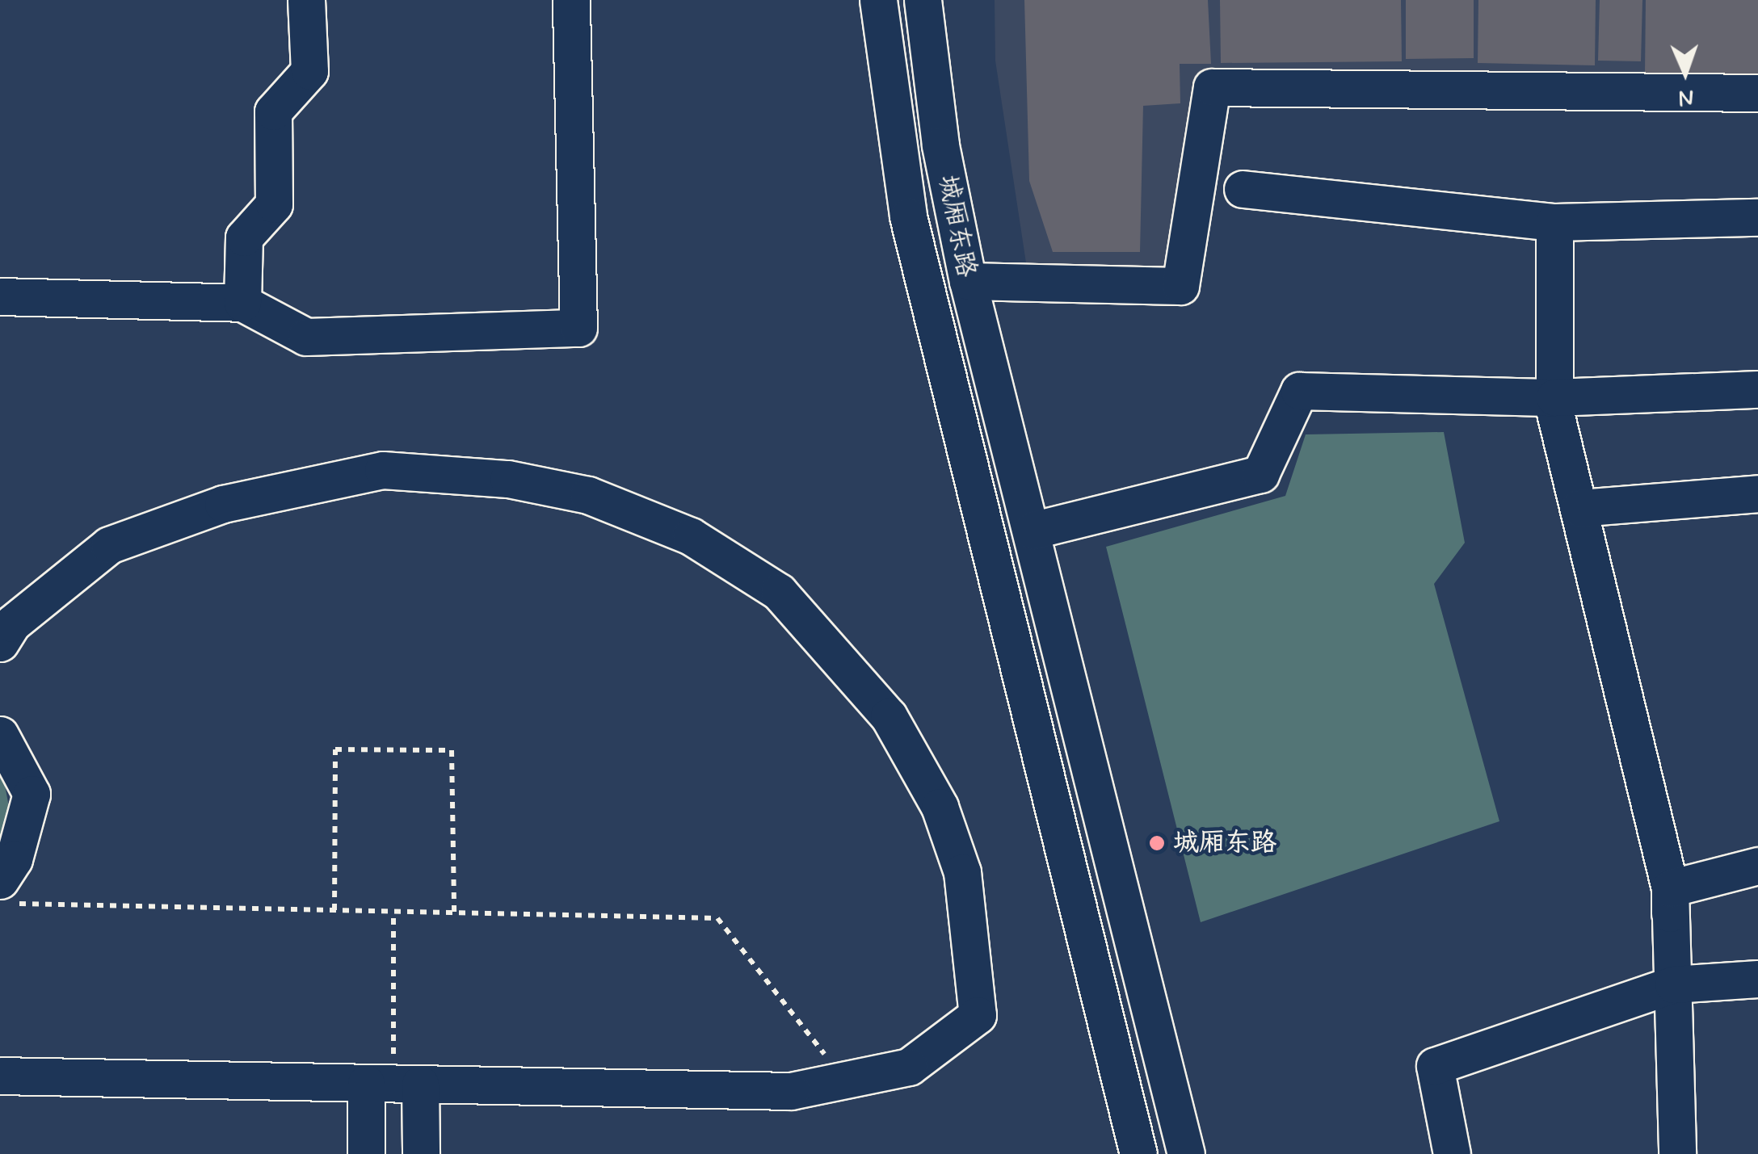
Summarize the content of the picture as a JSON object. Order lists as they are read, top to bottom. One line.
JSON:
{"streets":{"street":["城厢东路"]},"places":["城厢东路"],"north":"bottom"}
